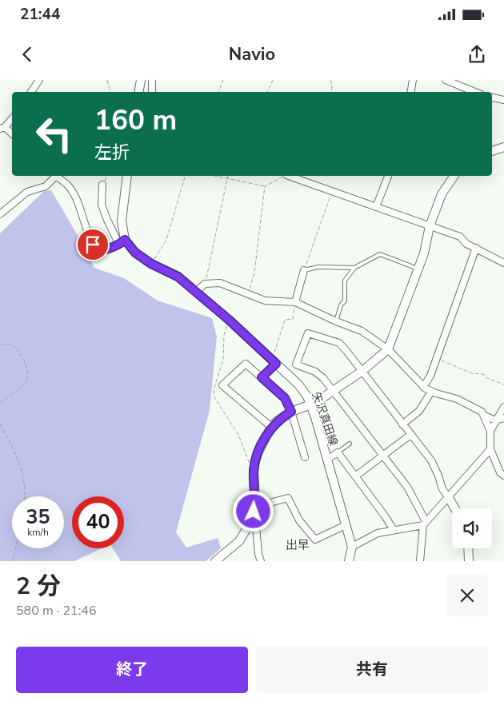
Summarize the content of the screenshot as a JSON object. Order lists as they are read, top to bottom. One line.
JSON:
{"streets":{"street":["矢沢真田線"]},"districts":["出早"],"page":{"status":"21:44","header":"Navio","turn":["160 m","左折"],"speed":"35 km/h","limit":"40","heading":["2 分","580 m · 21:46"],"buttons":["終了","共有"]}}
